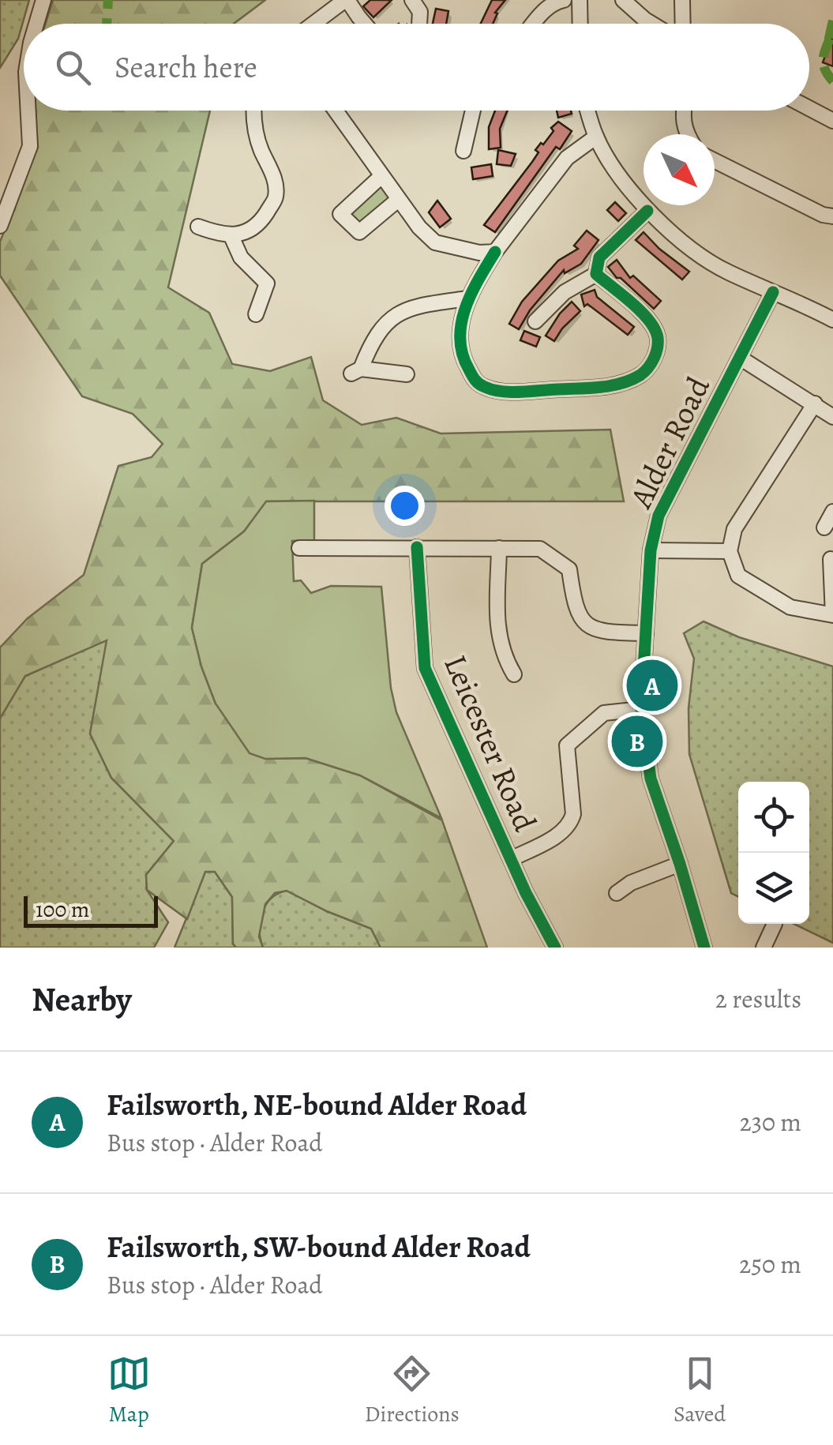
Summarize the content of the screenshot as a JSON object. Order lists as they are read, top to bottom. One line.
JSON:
{"streets":{"street":["Alder Road","Leicester Road"]},"scale_bar":"100 m","north":"bottom right","page":{"search":"Search here","pins":["A","B"],"scale":"100 m","heading":["Nearby","2 results"],"list":[{"mark":"A","name":"Failsworth, NE-bound Alder Road","note":"Bus stop · Alder Road","value":"230 m"},{"mark":"B","name":"Failsworth, SW-bound Alder Road","note":"Bus stop · Alder Road","value":"250 m"}],"nav":["Map","Directions","Saved"]}}
